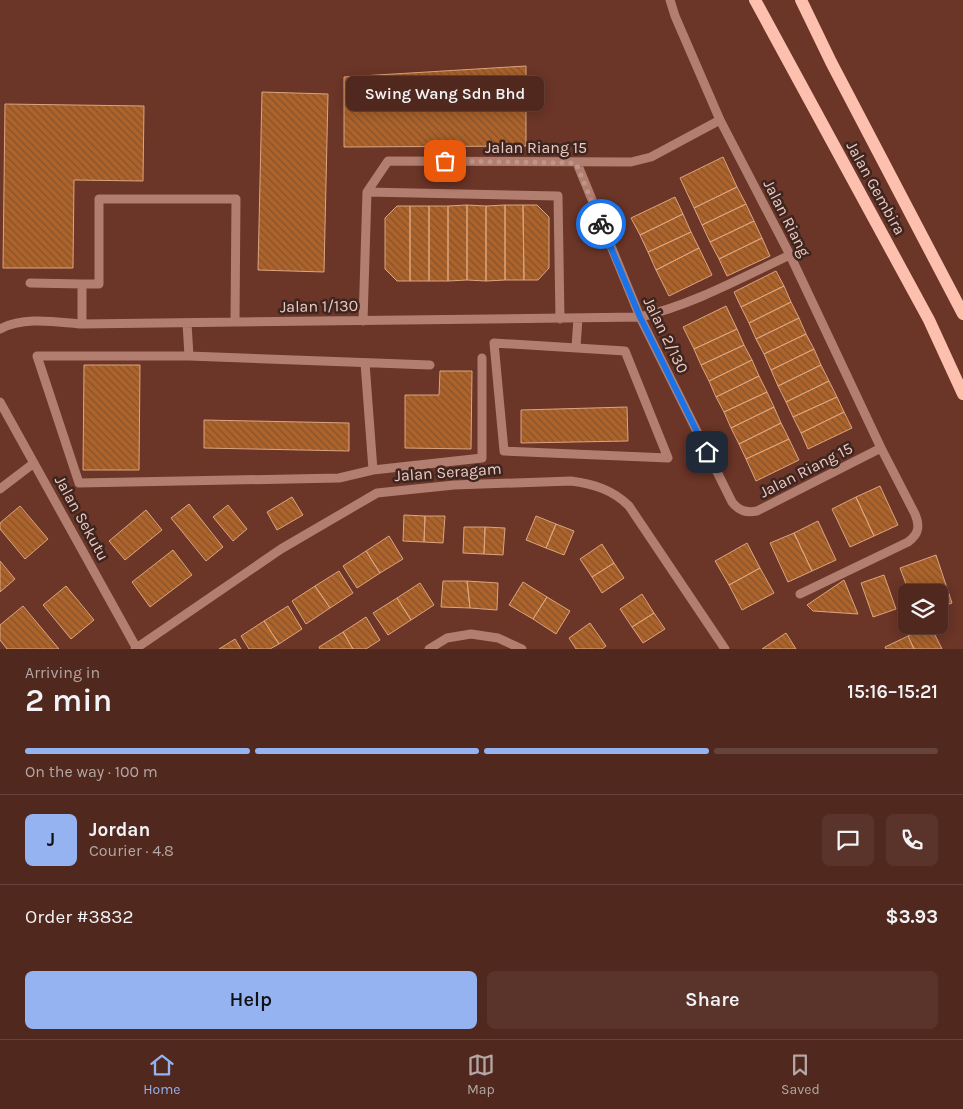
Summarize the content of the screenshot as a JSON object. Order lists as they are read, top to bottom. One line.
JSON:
{"streets":{"main road":["Jalan Gembira"],"street":["Jalan Riang 15","Jalan Riang","Jalan 1/130","Jalan 2/130","Jalan Seragam","Jalan Sekutu"]},"crossings":[["Jalan Riang 15","Jalan Riang"],["Jalan Riang 15","Jalan 2/130"],["Jalan Riang","Jalan 1/130"],["Jalan 1/130","Jalan 2/130"],["Jalan Seragam","Jalan Sekutu"]],"places":["Swing Wang Sdn Bhd"],"page":{"bubble":"Swing Wang Sdn Bhd","heading":["2 min","Arriving in","15:16–15:21"],"panel":["Jordan","Courier · 4.8","Order #3832","$3.93"],"bar":"On the way · 100 m","round":"J","buttons":["Help","Share"],"tabs":["Home","Map","Saved"]}}
